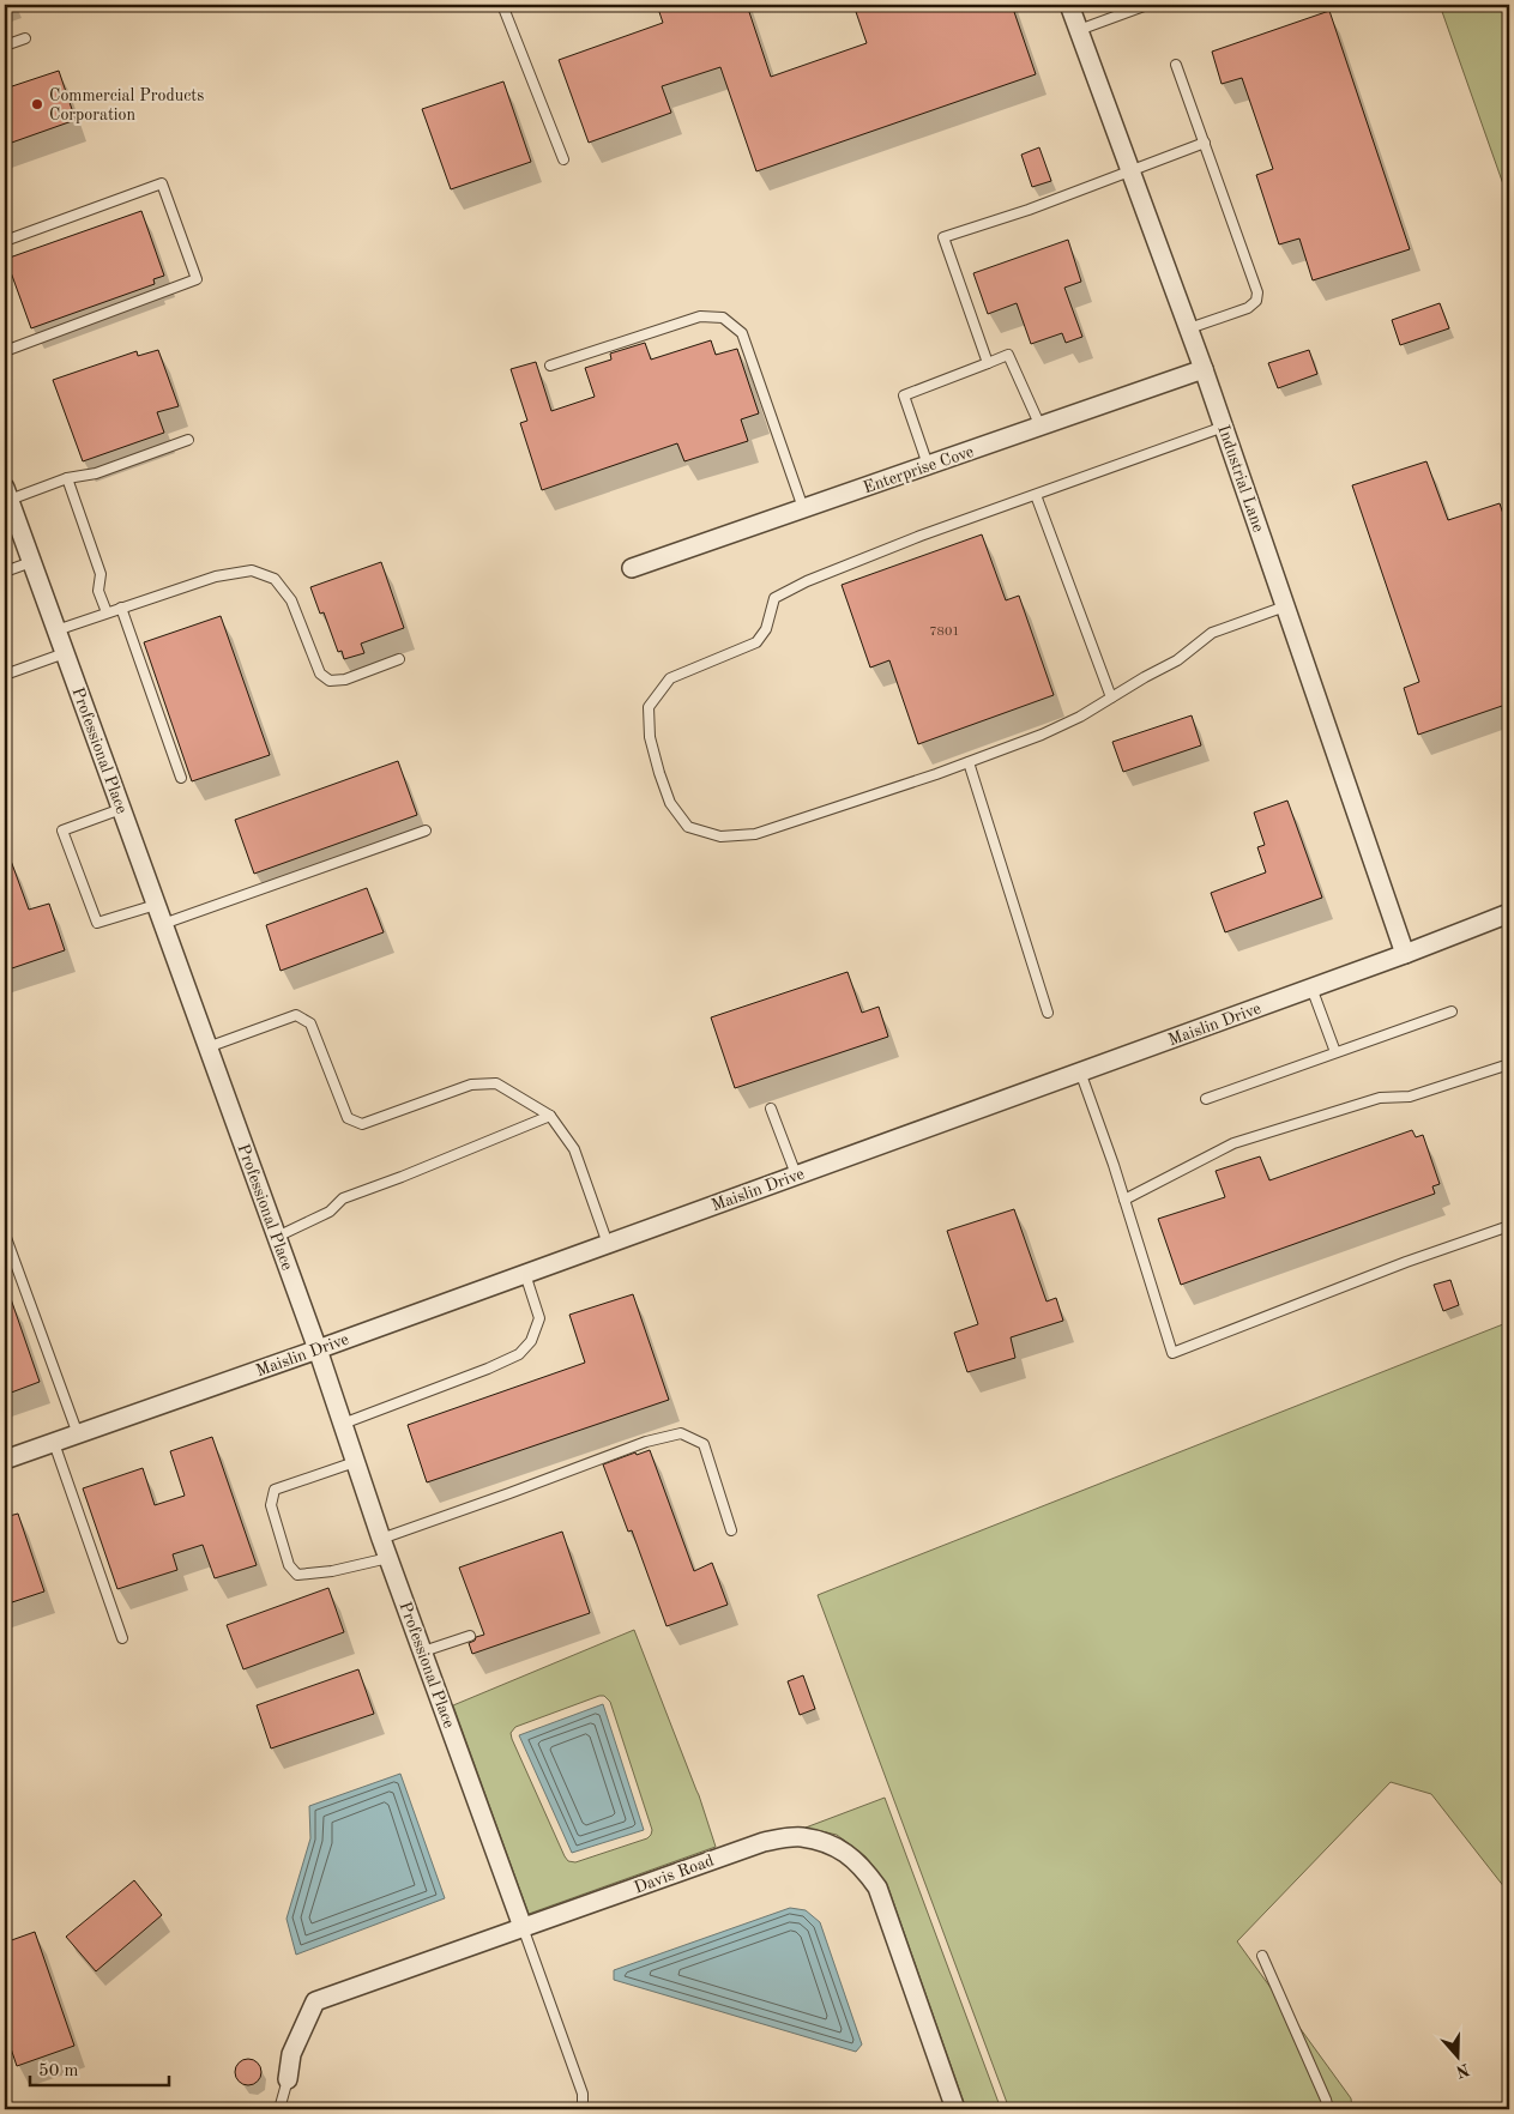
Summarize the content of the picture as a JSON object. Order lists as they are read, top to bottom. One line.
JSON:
{"streets":{"street":["Enterprise Cove","Industrial Lane","Professional Place","Maislin Drive","Davis Road"]},"crossings":[["Enterprise Cove","Industrial Lane"],["Industrial Lane","Maislin Drive"],["Professional Place","Maislin Drive"],["Professional Place","Davis Road"]],"places":["Commercial Products Corporation"],"house_numbers":["7801"],"scale_bar":"50 m","north":"bottom"}
